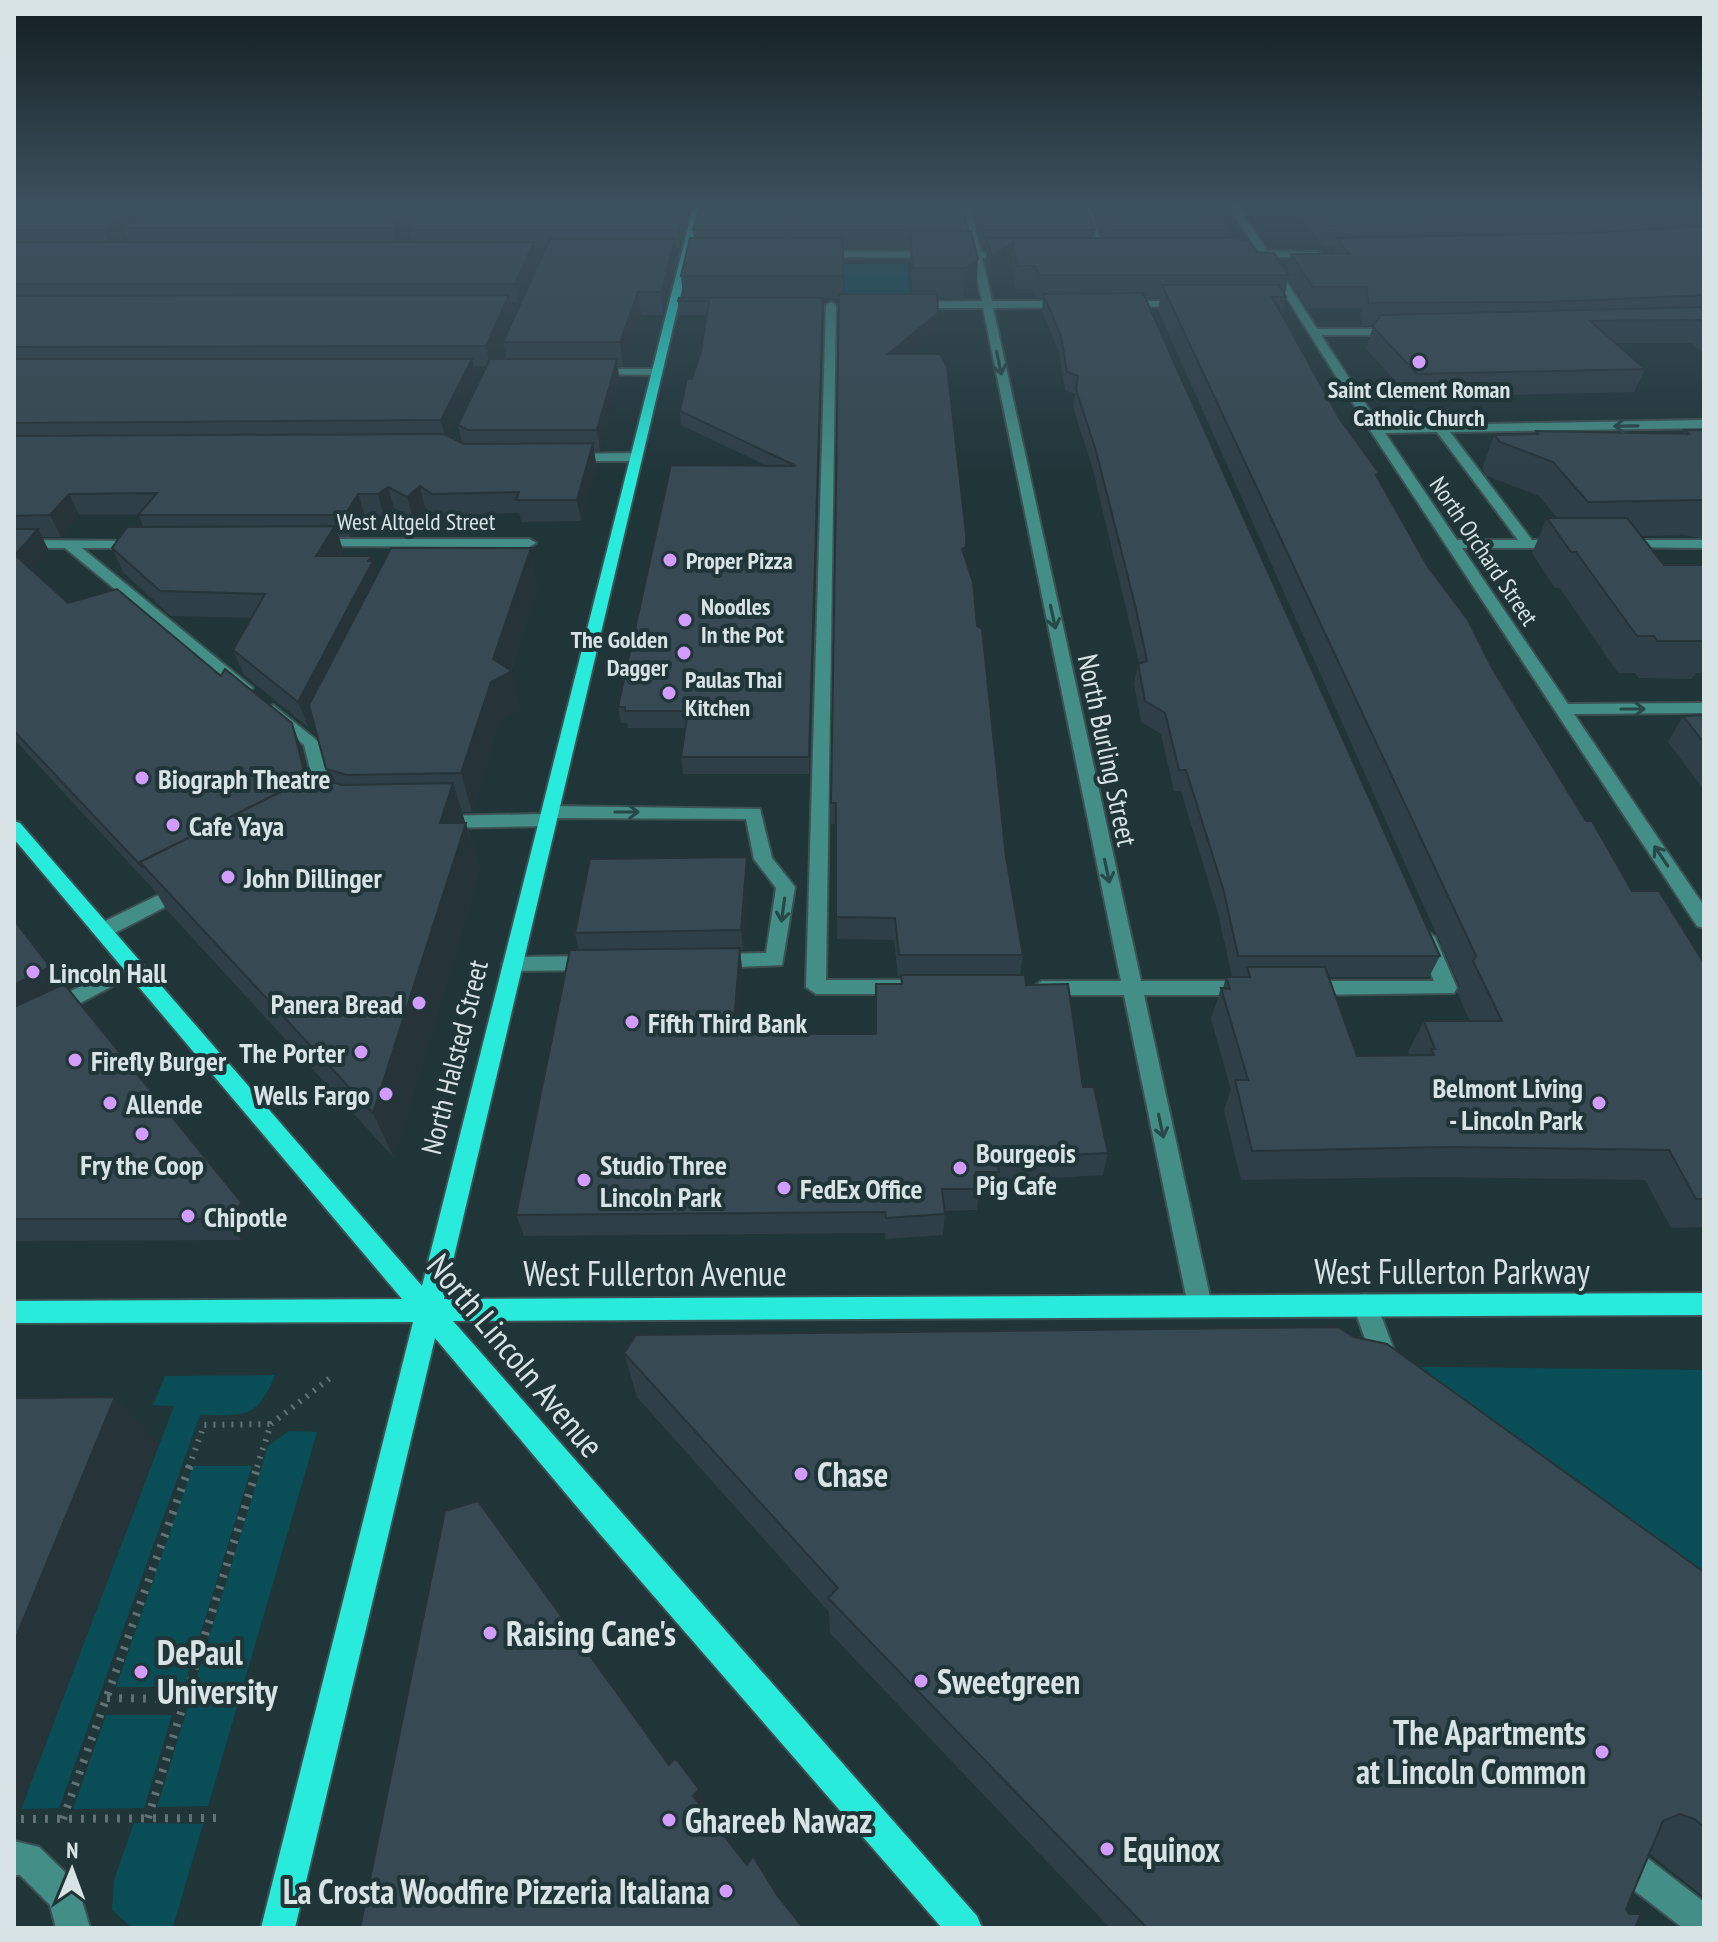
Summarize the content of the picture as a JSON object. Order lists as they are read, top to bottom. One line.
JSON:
{"streets":{"main road":["North Halsted Street","West Fullerton Parkway","West Fullerton Avenue","North Lincoln Avenue"],"street":["West Altgeld Street","North Orchard Street","North Burling Street"]},"crossings":[["North Burling Street","West Fullerton Parkway"],["North Burling Street","West Fullerton Avenue"],["North Halsted Street","West Fullerton Avenue"],["North Halsted Street","North Lincoln Avenue"],["West Fullerton Parkway","West Fullerton Avenue"],["West Fullerton Avenue","North Lincoln Avenue"]],"one_way":["North Burling Street"],"places":["Saint Clement Roman Catholic Church","Proper Pizza","Noodles In the Pot","The Golden Dagger","Paulas Thai Kitchen","Biograph Theatre","Cafe Yaya","John Dillinger","Lincoln Hall","Panera Bread","Fifth Third Bank","The Porter","Firefly Burger","Wells Fargo","Allende","Belmont Living - Lincoln Park","Fry the Coop","Bourgeois Pig Cafe","Studio Three Lincoln Park","FedEx Office","Chipotle","Chase","Raising Cane's","DePaul University","Sweetgreen","The Apartments at Lincoln Common","Ghareeb Nawaz","Equinox","La Crosta Woodfire Pizzeria Italiana"],"north":"top"}
